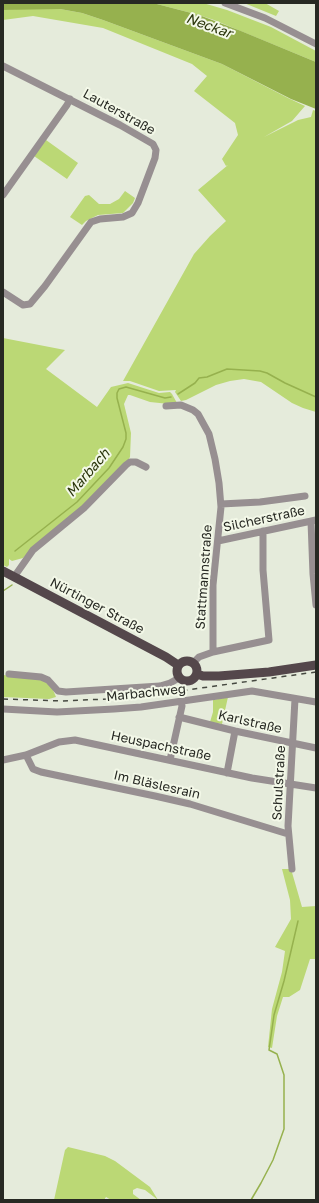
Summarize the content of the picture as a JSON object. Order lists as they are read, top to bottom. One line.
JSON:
{"streets":{"main road":["Nürtinger Straße"],"street":["Lauterstraße","Silcherstraße","Stattmannstraße","Marbachweg","Karlstraße","Heuspachstraße","Schulstraße","Im Bläslesrain"]},"crossings":[["Silcherstraße","Stattmannstraße"],["Marbachweg","Schulstraße"],["Karlstraße","Schulstraße"],["Heuspachstraße","Schulstraße"],["Heuspachstraße","Im Bläslesrain"],["Schulstraße","Im Bläslesrain"]],"water":["Neckar","Marbach"]}
